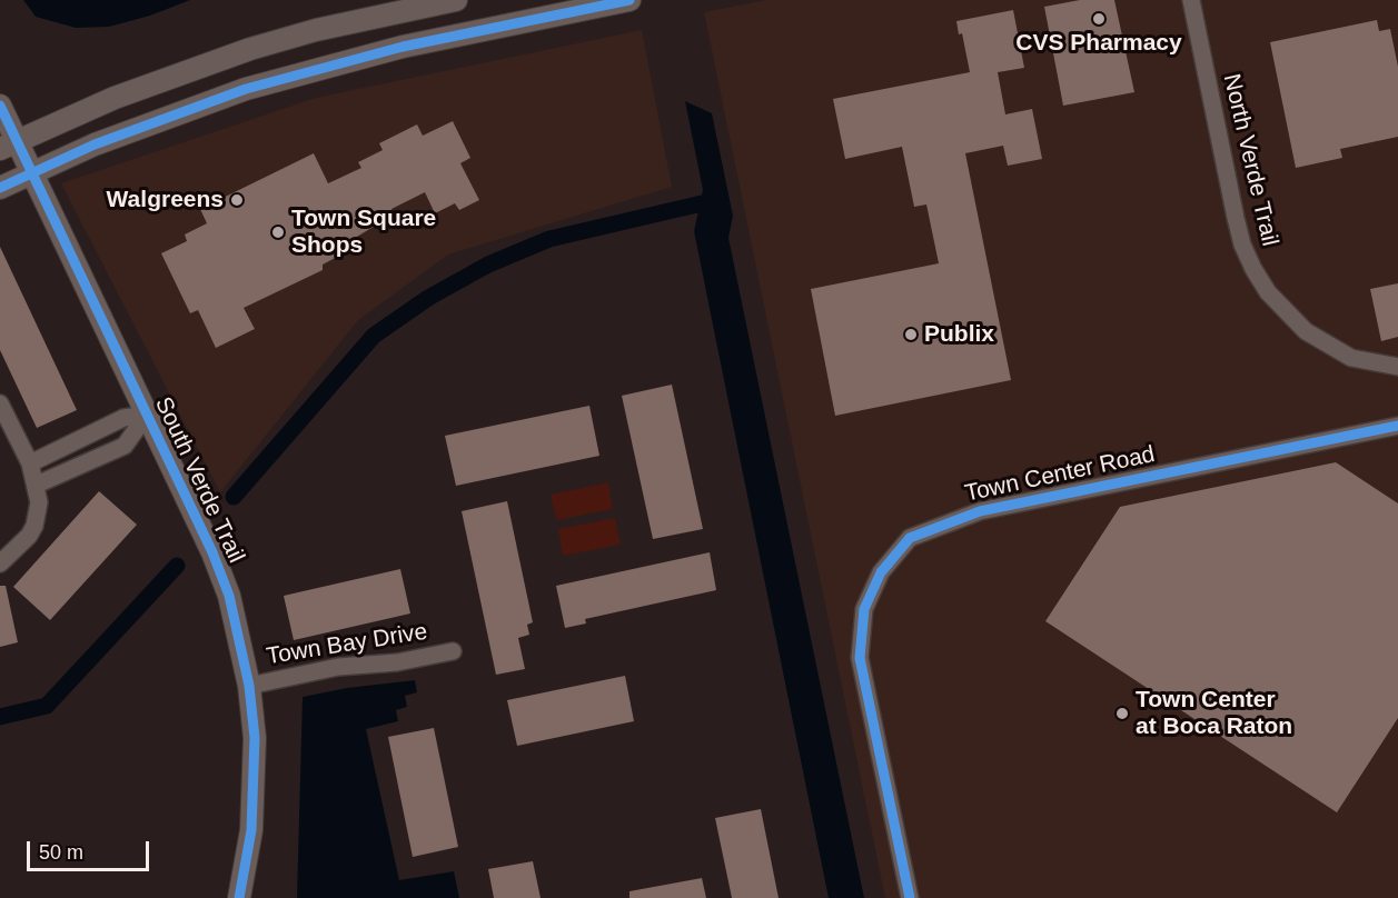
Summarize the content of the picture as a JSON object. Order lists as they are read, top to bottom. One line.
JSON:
{"streets":{"street":["North Verde Trail","Town Center Road","South Verde Trail","Town Bay Drive"]},"crossings":[["South Verde Trail","Town Bay Drive"]],"places":["CVS Pharmacy","Walgreens","Town Square Shops","Publix","Town Center at Boca Raton"],"scale_bar":"50 m"}
